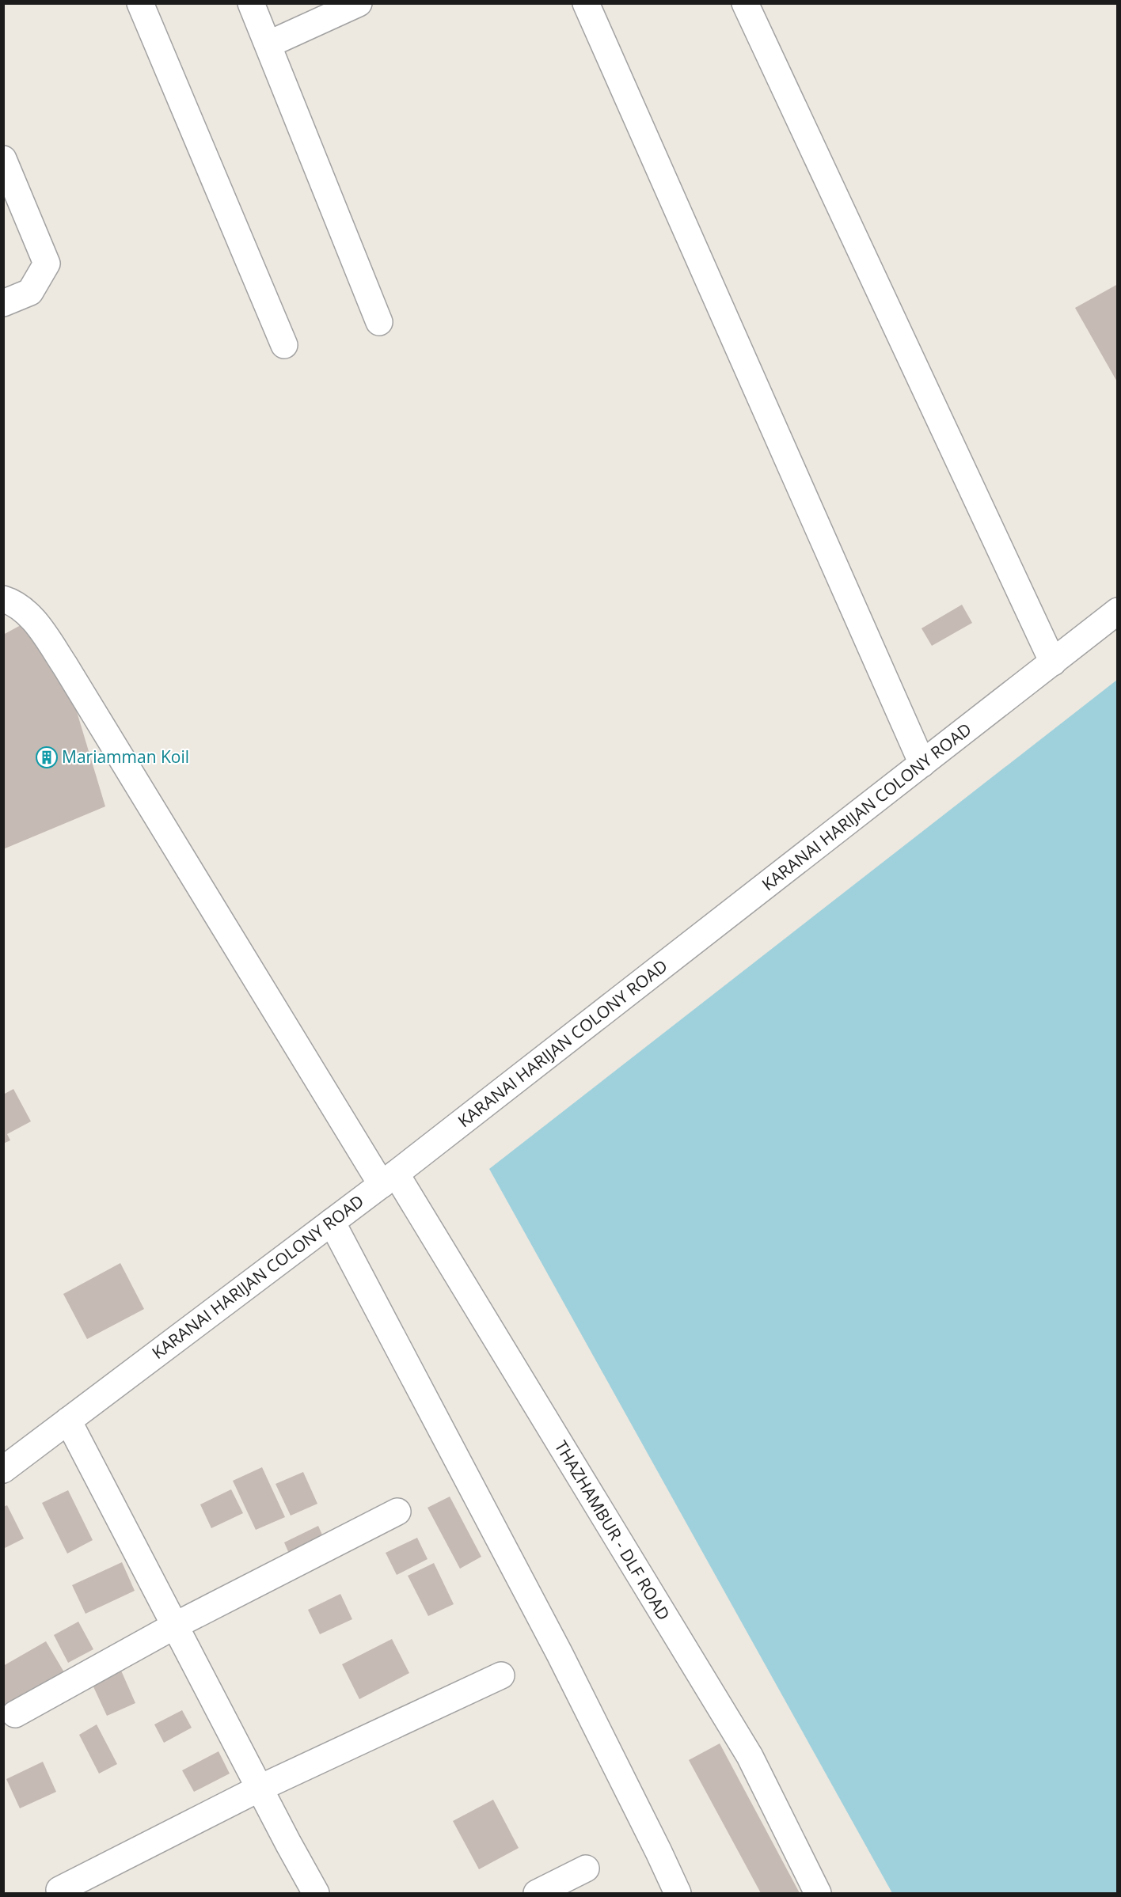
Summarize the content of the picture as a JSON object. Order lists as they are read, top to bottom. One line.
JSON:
{"streets":{"street":["KARANAI HARIJAN COLONY ROAD","THAZHAMBUR - DLF ROAD"]},"crossings":[["KARANAI HARIJAN COLONY ROAD","THAZHAMBUR - DLF ROAD"]],"places":{"building":["Mariamman Koil"]}}
